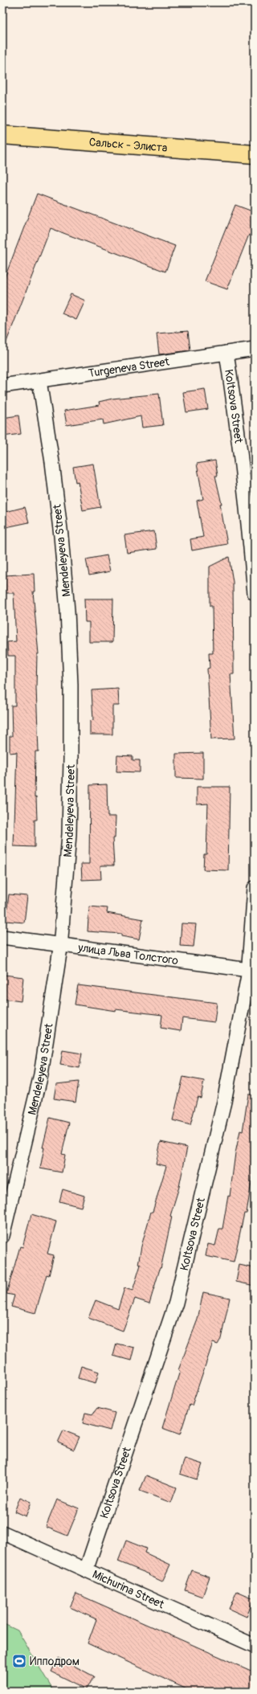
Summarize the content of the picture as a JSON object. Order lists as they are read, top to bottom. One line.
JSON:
{"streets":{"main road":["Сальск - Элиста"],"street":["Turgeneva Street","Koltsova Street","Mendeleyeva Street","улица Льва Толстого","Michurina Street"]},"crossings":[["Turgeneva Street","Koltsova Street"],["Turgeneva Street","Mendeleyeva Street"],["Koltsova Street","улица Льва Толстого"],["Koltsova Street","Michurina Street"],["Mendeleyeva Street","улица Льва Толстого"]],"places":{"sports":["Ипподром"]}}
